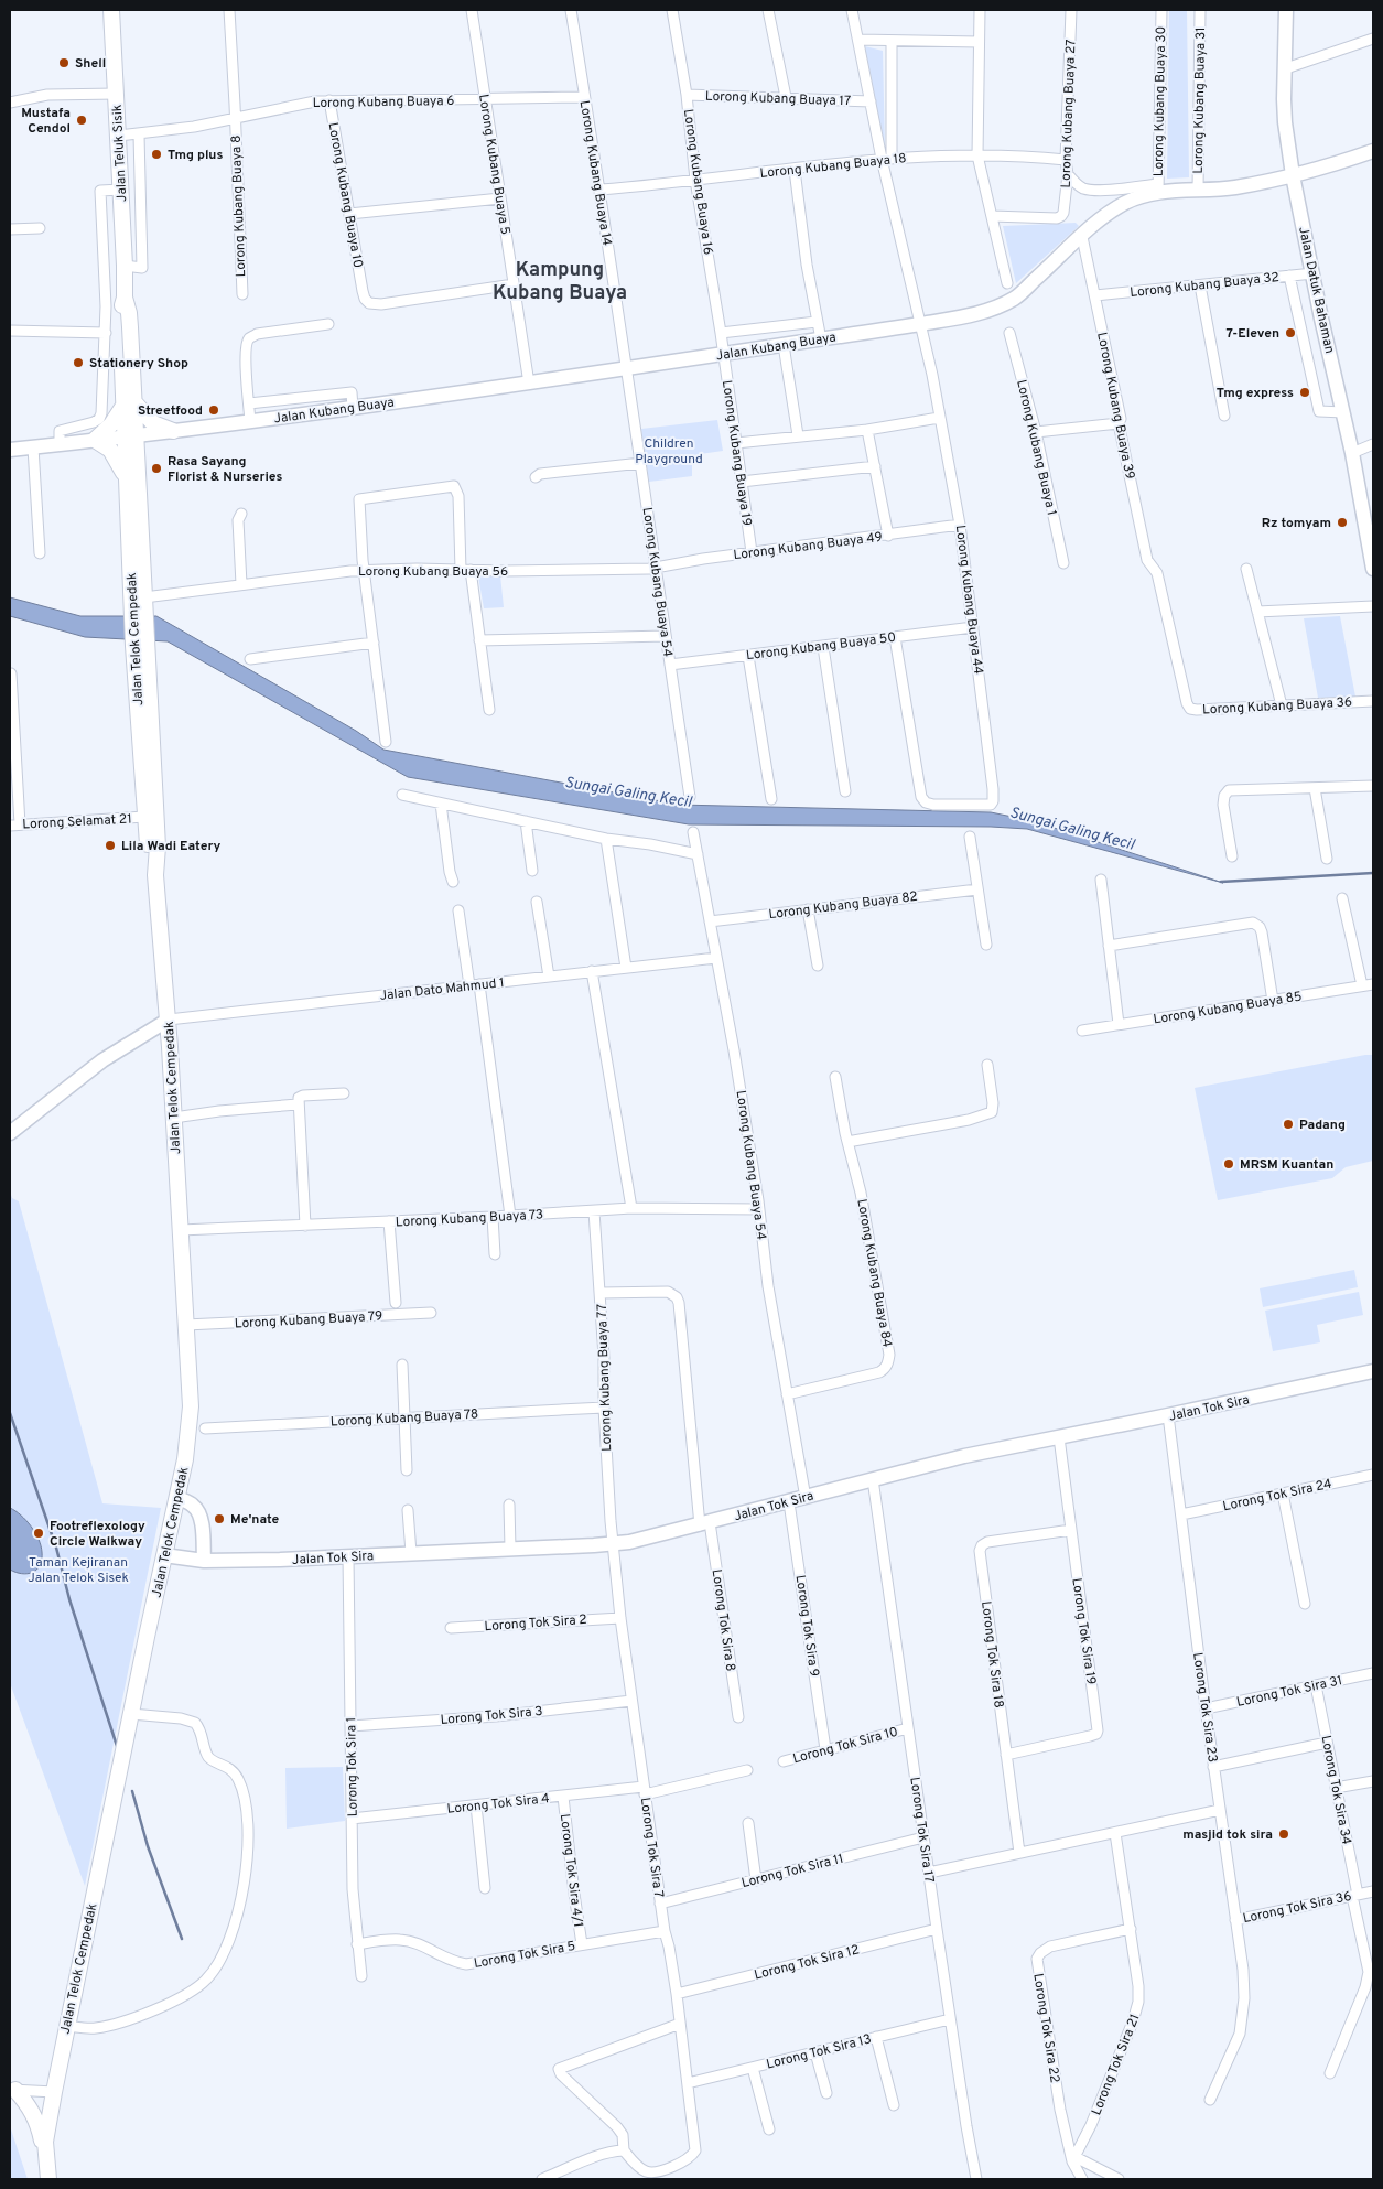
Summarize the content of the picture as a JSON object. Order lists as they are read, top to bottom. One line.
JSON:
{"streets":{"main road":["Jalan Teluk Sisik","Jalan Telok Cempedak"],"street":["Lorong Kubang Buaya 17","Lorong Kubang Buaya 31","Lorong Kubang Buaya 6","Lorong Kubang Buaya 30","Lorong Kubang Buaya 27","Lorong Kubang Buaya 5","Lorong Kubang Buaya 18","Lorong Kubang Buaya 14","Lorong Kubang Buaya 16","Lorong Kubang Buaya 10","Lorong Kubang Buaya 8","Lorong Kubang Buaya 32","Jalan Datuk Bahaman","Jalan Kubang Buaya","Lorong Kubang Buaya 39","Lorong Kubang Buaya 1","Lorong Kubang Buaya 19","Lorong Kubang Buaya 49","Lorong Kubang Buaya 56","Lorong Kubang Buaya 54","Lorong Kubang Buaya 44","Lorong Kubang Buaya 50","Lorong Kubang Buaya 36","Lorong Selamat 21","Lorong Kubang Buaya 82","Jalan Dato Mahmud 1","Lorong Kubang Buaya 85","Lorong Kubang Buaya 73","Lorong Kubang Buaya 84","Lorong Kubang Buaya 79","Lorong Kubang Buaya 77","Jalan Tok Sira","Lorong Kubang Buaya 78","Lorong Tok Sira 24","Lorong Tok Sira 8","Lorong Tok Sira 2","Lorong Tok Sira 9","Lorong Tok Sira 19","Lorong Tok Sira 18","Lorong Tok Sira 31","Lorong Tok Sira 23","Lorong Tok Sira 3","Lorong Tok Sira 10","Lorong Tok Sira 1","Lorong Tok Sira 34","Lorong Tok Sira 4","Lorong Tok Sira 17","Lorong Tok Sira 7","Lorong Tok Sira 4/1","Lorong Tok Sira 11","Lorong Tok Sira 36","Lorong Tok Sira 5","Lorong Tok Sira 12","Lorong Tok Sira 22","Lorong Tok Sira 13","Lorong Tok Sira 21"]},"crossings":[["Lorong Kubang Buaya 17","Lorong Kubang Buaya 16"],["Lorong Kubang Buaya 31","Jalan Kubang Buaya"],["Lorong Kubang Buaya 6","Jalan Teluk Sisik"],["Lorong Kubang Buaya 6","Lorong Kubang Buaya 5"],["Lorong Kubang Buaya 6","Lorong Kubang Buaya 14"],["Lorong Kubang Buaya 6","Lorong Kubang Buaya 10"],["Lorong Kubang Buaya 6","Lorong Kubang Buaya 8"],["Lorong Kubang Buaya 30","Jalan Kubang Buaya"],["Lorong Kubang Buaya 27","Lorong Kubang Buaya 18"],["Jalan Teluk Sisik","Jalan Kubang Buaya"],["Jalan Teluk Sisik","Jalan Telok Cempedak"],["Lorong Kubang Buaya 5","Lorong Kubang Buaya 10"],["Lorong Kubang Buaya 5","Jalan Kubang Buaya"],["Lorong Kubang Buaya 18","Lorong Kubang Buaya 14"],["Lorong Kubang Buaya 18","Lorong Kubang Buaya 16"],["Lorong Kubang Buaya 18","Lorong Kubang Buaya 44"],["Lorong Kubang Buaya 14","Jalan Kubang Buaya"],["Lorong Kubang Buaya 14","Lorong Kubang Buaya 54"],["Lorong Kubang Buaya 16","Jalan Kubang Buaya"],["Lorong Kubang Buaya 16","Lorong Kubang Buaya 19"],["Lorong Kubang Buaya 32","Jalan Datuk Bahaman"],["Lorong Kubang Buaya 32","Lorong Kubang Buaya 39"],["Jalan Datuk Bahaman","Jalan Kubang Buaya"],["Jalan Kubang Buaya","Lorong Kubang Buaya 39"],["Jalan Kubang Buaya","Lorong Kubang Buaya 19"],["Jalan Kubang Buaya","Lorong Kubang Buaya 54"],["Jalan Kubang Buaya","Lorong Kubang Buaya 44"],["Jalan Kubang Buaya","Jalan Telok Cempedak"],["Lorong Kubang Buaya 39","Lorong Kubang Buaya 36"],["Lorong Kubang Buaya 19","Lorong Kubang Buaya 49"],["Lorong Kubang Buaya 49","Lorong Kubang Buaya 56"],["Lorong Kubang Buaya 49","Lorong Kubang Buaya 54"],["Lorong Kubang Buaya 49","Lorong Kubang Buaya 44"],["Lorong Kubang Buaya 56","Lorong Kubang Buaya 54"],["Lorong Kubang Buaya 56","Jalan Telok Cempedak"],["Lorong Kubang Buaya 54","Lorong Kubang Buaya 50"],["Lorong Kubang Buaya 54","Lorong Kubang Buaya 82"],["Lorong Kubang Buaya 54","Jalan Dato Mahmud 1"],["Lorong Kubang Buaya 54","Lorong Kubang Buaya 73"],["Lorong Kubang Buaya 54","Lorong Kubang Buaya 84"],["Lorong Kubang Buaya 54","Jalan Tok Sira"],["Lorong Kubang Buaya 44","Lorong Kubang Buaya 50"],["Jalan Telok Cempedak","Lorong Selamat 21"],["Jalan Telok Cempedak","Jalan Dato Mahmud 1"],["Jalan Telok Cempedak","Lorong Kubang Buaya 73"],["Jalan Telok Cempedak","Lorong Kubang Buaya 79"],["Jalan Telok Cempedak","Jalan Tok Sira"],["Lorong Kubang Buaya 73","Lorong Kubang Buaya 77"],["Lorong Kubang Buaya 77","Jalan Tok Sira"],["Lorong Kubang Buaya 77","Lorong Kubang Buaya 78"],["Lorong Kubang Buaya 77","Lorong Tok Sira 8"],["Lorong Kubang Buaya 77","Lorong Tok Sira 7"],["Jalan Tok Sira","Lorong Tok Sira 8"],["Jalan Tok Sira","Lorong Tok Sira 9"],["Jalan Tok Sira","Lorong Tok Sira 19"],["Jalan Tok Sira","Lorong Tok Sira 23"],["Jalan Tok Sira","Lorong Tok Sira 1"],["Jalan Tok Sira","Lorong Tok Sira 17"],["Jalan Tok Sira","Lorong Tok Sira 7"],["Lorong Tok Sira 24","Lorong Tok Sira 23"],["Lorong Tok Sira 2","Lorong Tok Sira 7"],["Lorong Tok Sira 9","Lorong Tok Sira 10"],["Lorong Tok Sira 19","Lorong Tok Sira 18"],["Lorong Tok Sira 31","Lorong Tok Sira 23"],["Lorong Tok Sira 31","Lorong Tok Sira 34"],["Lorong Tok Sira 23","Lorong Tok Sira 36"],["Lorong Tok Sira 3","Lorong Tok Sira 1"],["Lorong Tok Sira 3","Lorong Tok Sira 7"],["Lorong Tok Sira 10","Lorong Tok Sira 17"],["Lorong Tok Sira 1","Lorong Tok Sira 4"],["Lorong Tok Sira 1","Lorong Tok Sira 5"],["Lorong Tok Sira 34","Lorong Tok Sira 36"],["Lorong Tok Sira 4","Lorong Tok Sira 7"],["Lorong Tok Sira 4","Lorong Tok Sira 4/1"],["Lorong Tok Sira 17","Lorong Tok Sira 11"],["Lorong Tok Sira 17","Lorong Tok Sira 12"],["Lorong Tok Sira 17","Lorong Tok Sira 13"],["Lorong Tok Sira 7","Lorong Tok Sira 11"],["Lorong Tok Sira 7","Lorong Tok Sira 5"],["Lorong Tok Sira 7","Lorong Tok Sira 12"],["Lorong Tok Sira 7","Lorong Tok Sira 13"],["Lorong Tok Sira 4/1","Lorong Tok Sira 5"],["Lorong Tok Sira 22","Lorong Tok Sira 21"]],"districts":["Kampung Kubang Buaya"],"water":["Sungai Galing Kecil"],"parks":["Children Playground","Taman Kejiranan Jalan Telok Sisek"],"places":["Shell","Mustafa Cendol","Tmg plus","7-Eleven","Stationery Shop","Tmg express","Streetfood","Rasa Sayang Florist & Nurseries","Rz tomyam","Lila Wadi Eatery","Padang","MRSM Kuantan","Me'nate","Footreflexology Circle Walkway","masjid tok sira"]}
